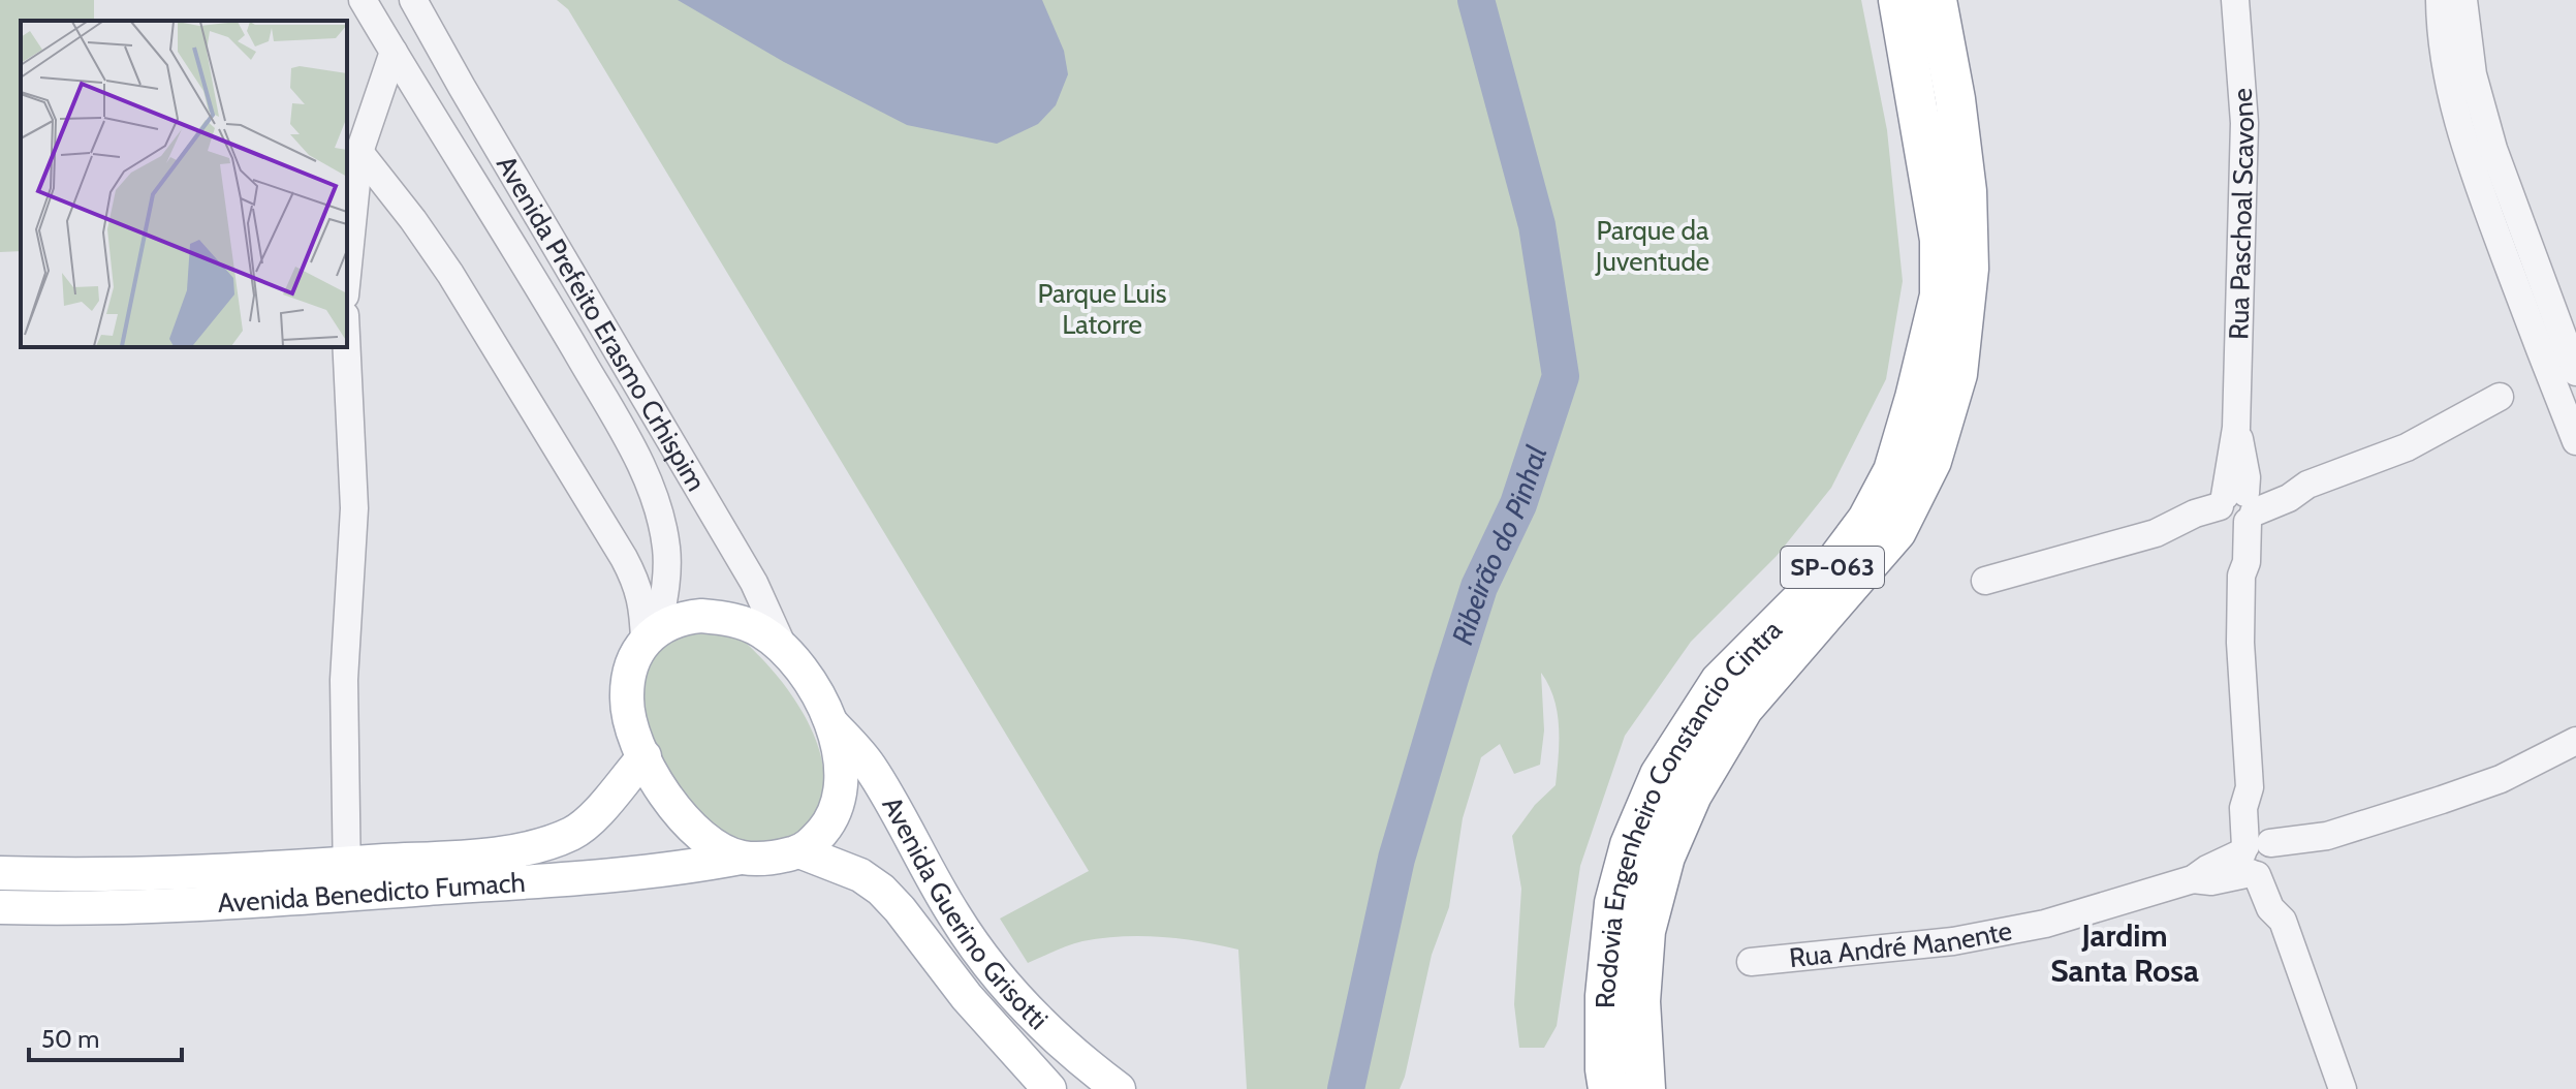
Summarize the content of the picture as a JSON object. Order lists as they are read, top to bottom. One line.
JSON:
{"streets":{"highway":["SP-063","Rodovia Engenheiro Constancio Cintra"],"main road":["Avenida Benedicto Fumach","Avenida Guerino Grisotti"],"street":["Rua Paschoal Scavone","Avenida Prefeito Erasmo Crhispim","Rua André Manente"]},"crossings":[["Rua Paschoal Scavone","Rua André Manente"],["Avenida Prefeito Erasmo Crhispim","Avenida Benedicto Fumach"],["Avenida Prefeito Erasmo Crhispim","Avenida Guerino Grisotti"],["Avenida Benedicto Fumach","Avenida Guerino Grisotti"]],"districts":["Jardim Santa Rosa"],"water":["Ribeirão do Pinhal"],"parks":["Parque da Juventude","Parque Luis Latorre"],"scale_bar":"50 m"}
